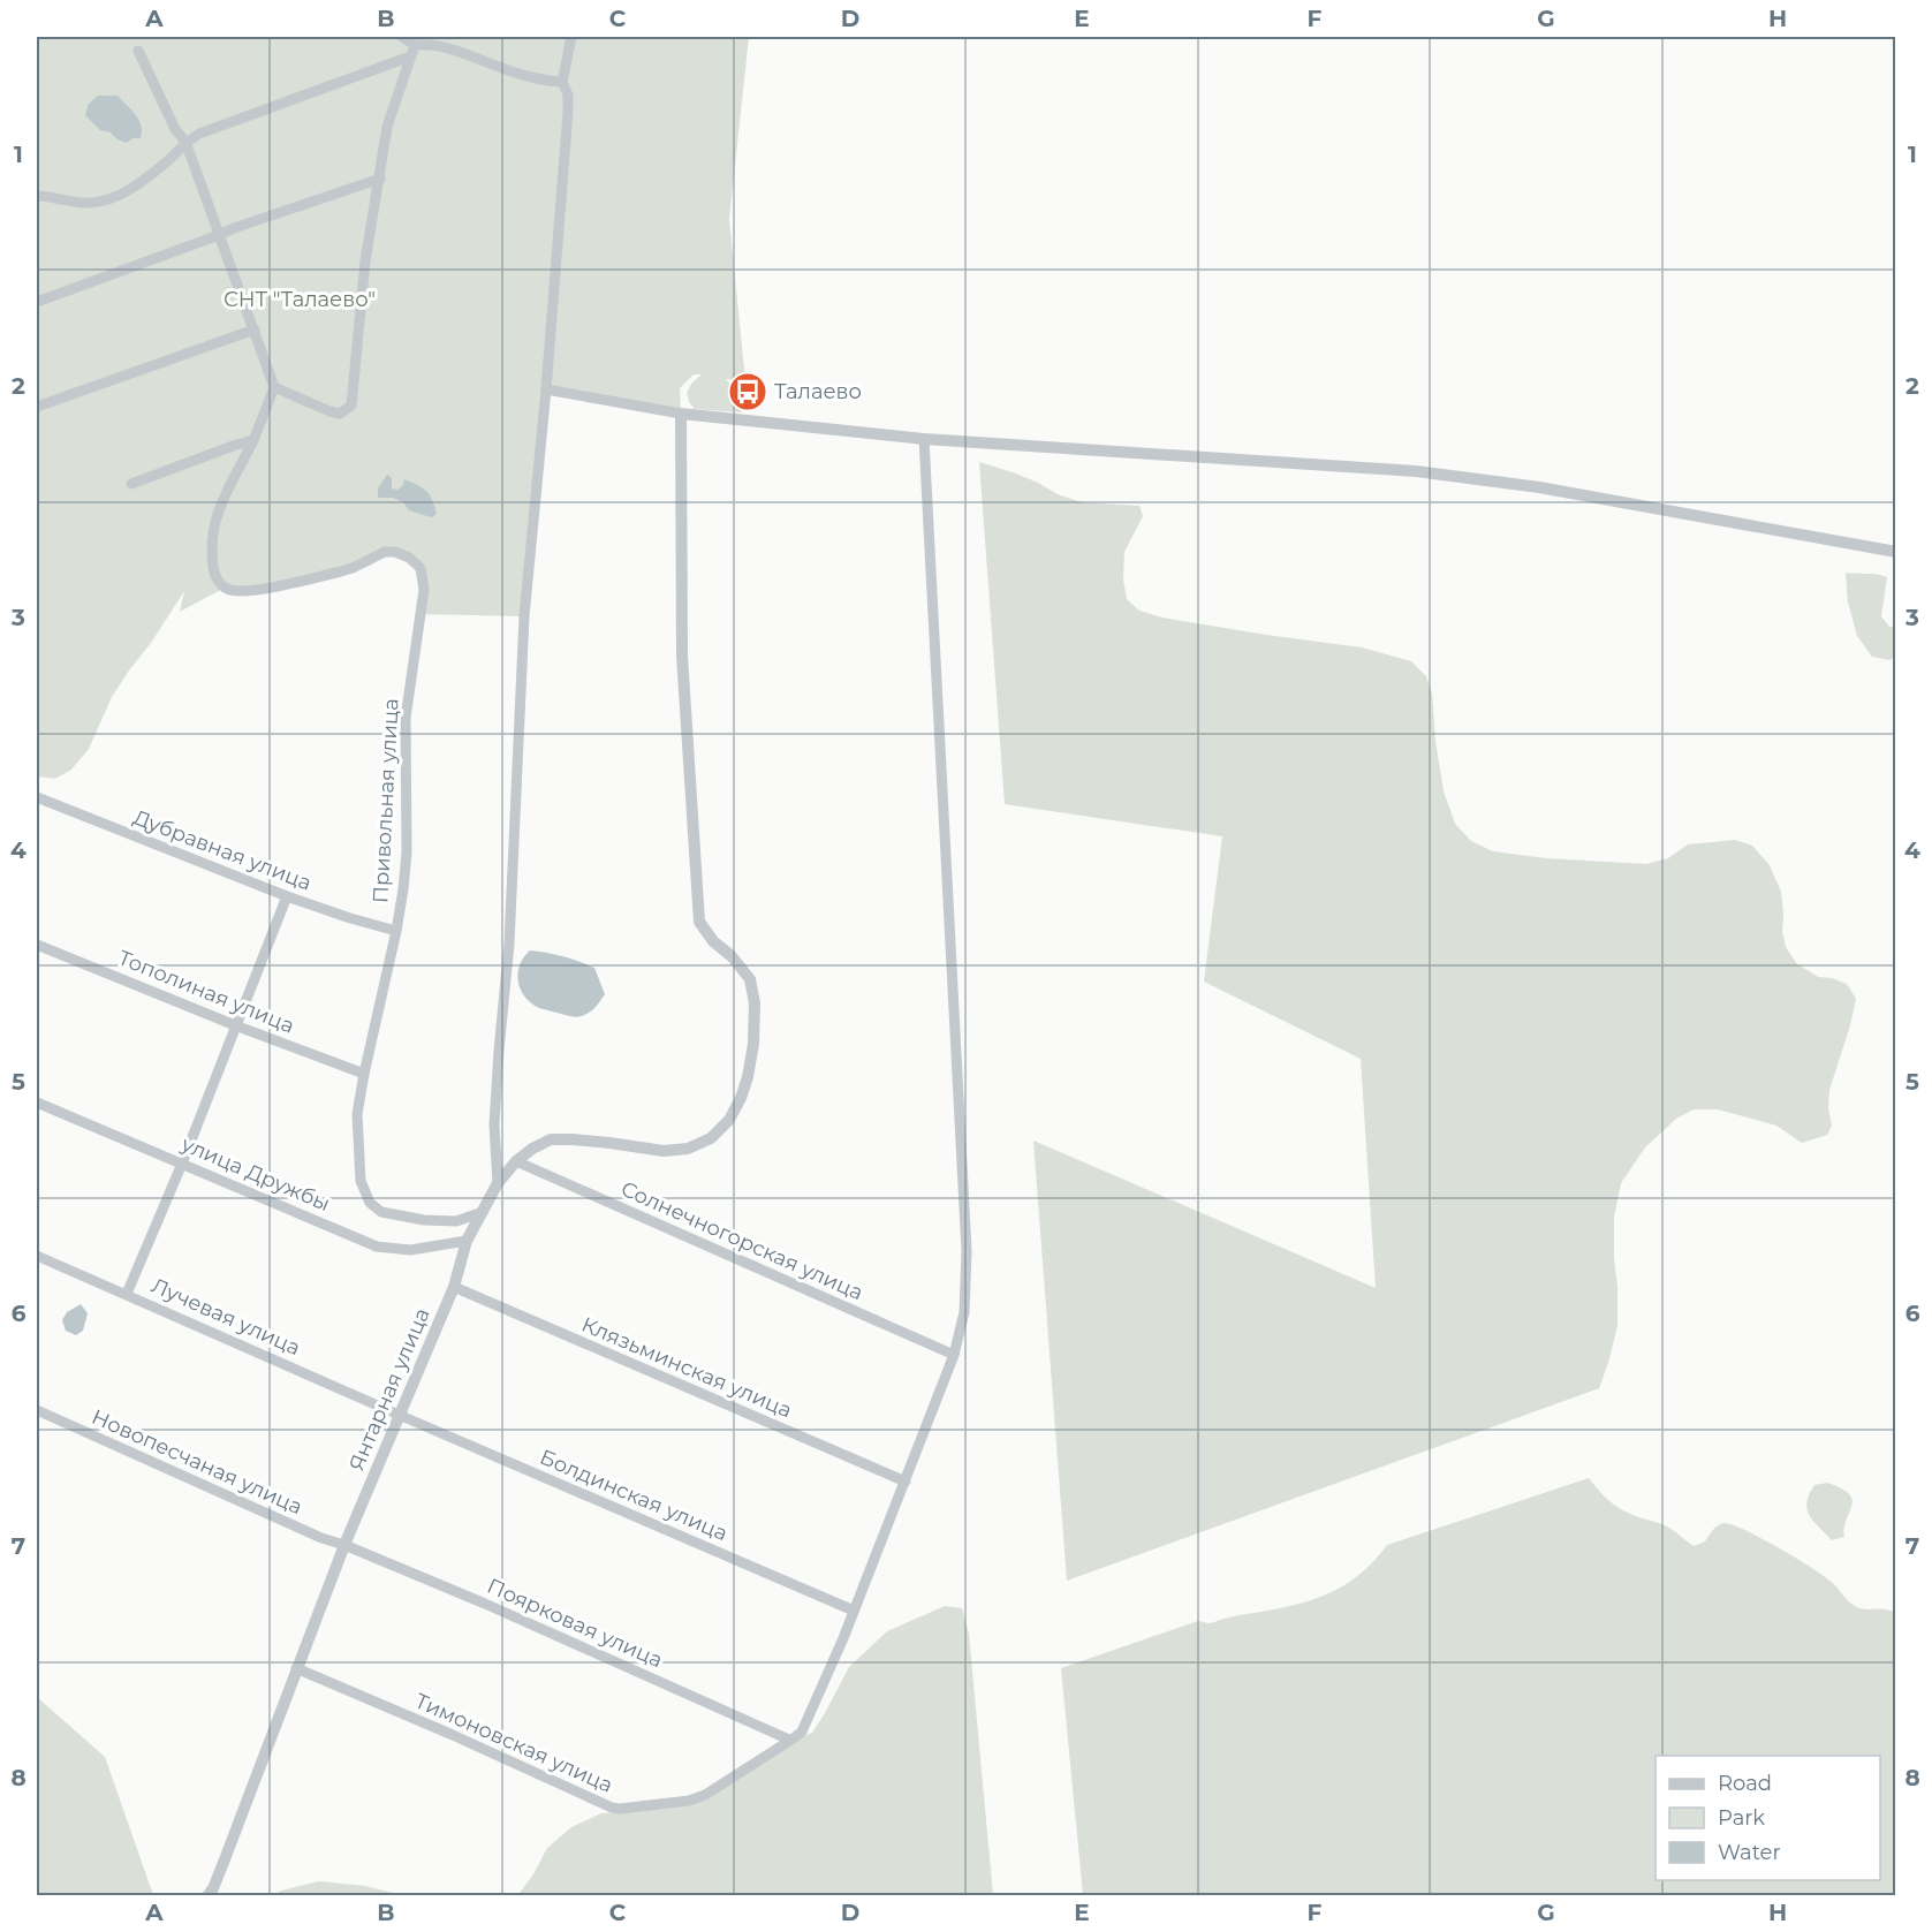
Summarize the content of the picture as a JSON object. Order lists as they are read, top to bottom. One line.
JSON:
{"streets":{"street":["Привольная улица","Дубравная улица","Тополиная улица","улица Дружбы","Солнечногорская улица","Лучевая улица","Клязьминская улица","Янтарная улица","Новопесчаная улица","Болдинская улица","Поярковая улица","Тимоновская улица"]},"crossings":[["Привольная улица","Дубравная улица"],["Привольная улица","Тополиная улица"],["Привольная улица","Янтарная улица"],["улица Дружбы","Янтарная улица"],["Солнечногорская улица","Янтарная улица"],["Солнечногорская улица","Тимоновская улица"],["Лучевая улица","Янтарная улица"],["Лучевая улица","Болдинская улица"],["Клязьминская улица","Янтарная улица"],["Клязьминская улица","Тимоновская улица"],["Янтарная улица","Новопесчаная улица"],["Янтарная улица","Болдинская улица"],["Янтарная улица","Поярковая улица"],["Янтарная улица","Тимоновская улица"],["Новопесчаная улица","Поярковая улица"],["Болдинская улица","Тимоновская улица"],["Поярковая улица","Тимоновская улица"]],"parks":["СНТ \"Талаево\""],"places":{"bus stop":["Талаево"]},"legend":["Road","Park","Water"],"grid":{"columns":["A","B","C","D","E","F","G","H"],"rows":["1","2","3","4","5","6","7","8"]}}
